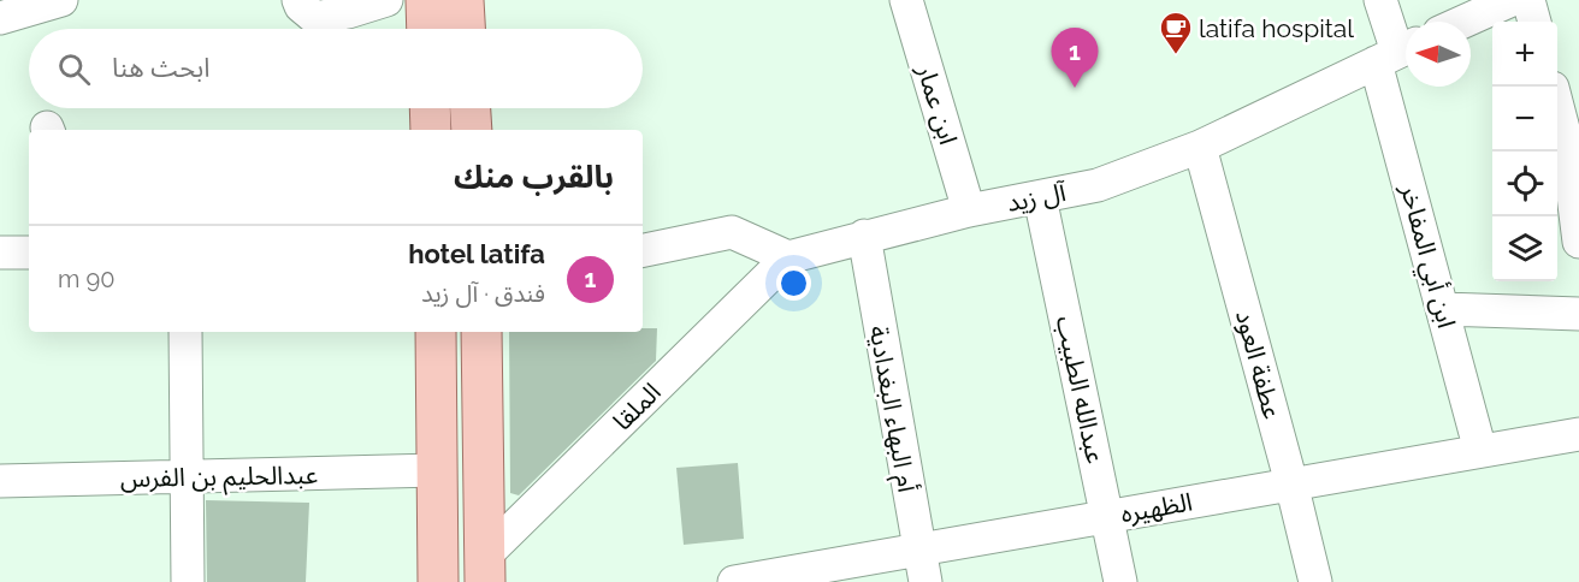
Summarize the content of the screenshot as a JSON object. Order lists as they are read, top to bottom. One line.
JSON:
{"streets":{"street":["ابن عمار","آل زيد","ابن أبي المفاخر","عطفة العود","عبدالله الطبيب","الملقا","أم البهاء البغدادية","عبدالحليم بن الفرس","الظهيره"]},"crossings":[["ابن عمار","آل زيد"],["آل زيد","ابن أبي المفاخر"],["آل زيد","عطفة العود"],["آل زيد","عبدالله الطبيب"],["آل زيد","الملقا"],["آل زيد","أم البهاء البغدادية"],["ابن أبي المفاخر","الظهيره"],["عطفة العود","الظهيره"],["عبدالله الطبيب","الظهيره"],["أم البهاء البغدادية","الظهيره"]],"places":{"cafe":["latifa hospital"]},"north":"left","page":{"map_buttons":["+","−"],"pins":"1","search":"ابحث هنا","heading":"بالقرب منك","list":[{"mark":"1","name":"hotel latifa","note":"فندق · آل زيد","value":"90 m"}]}}
